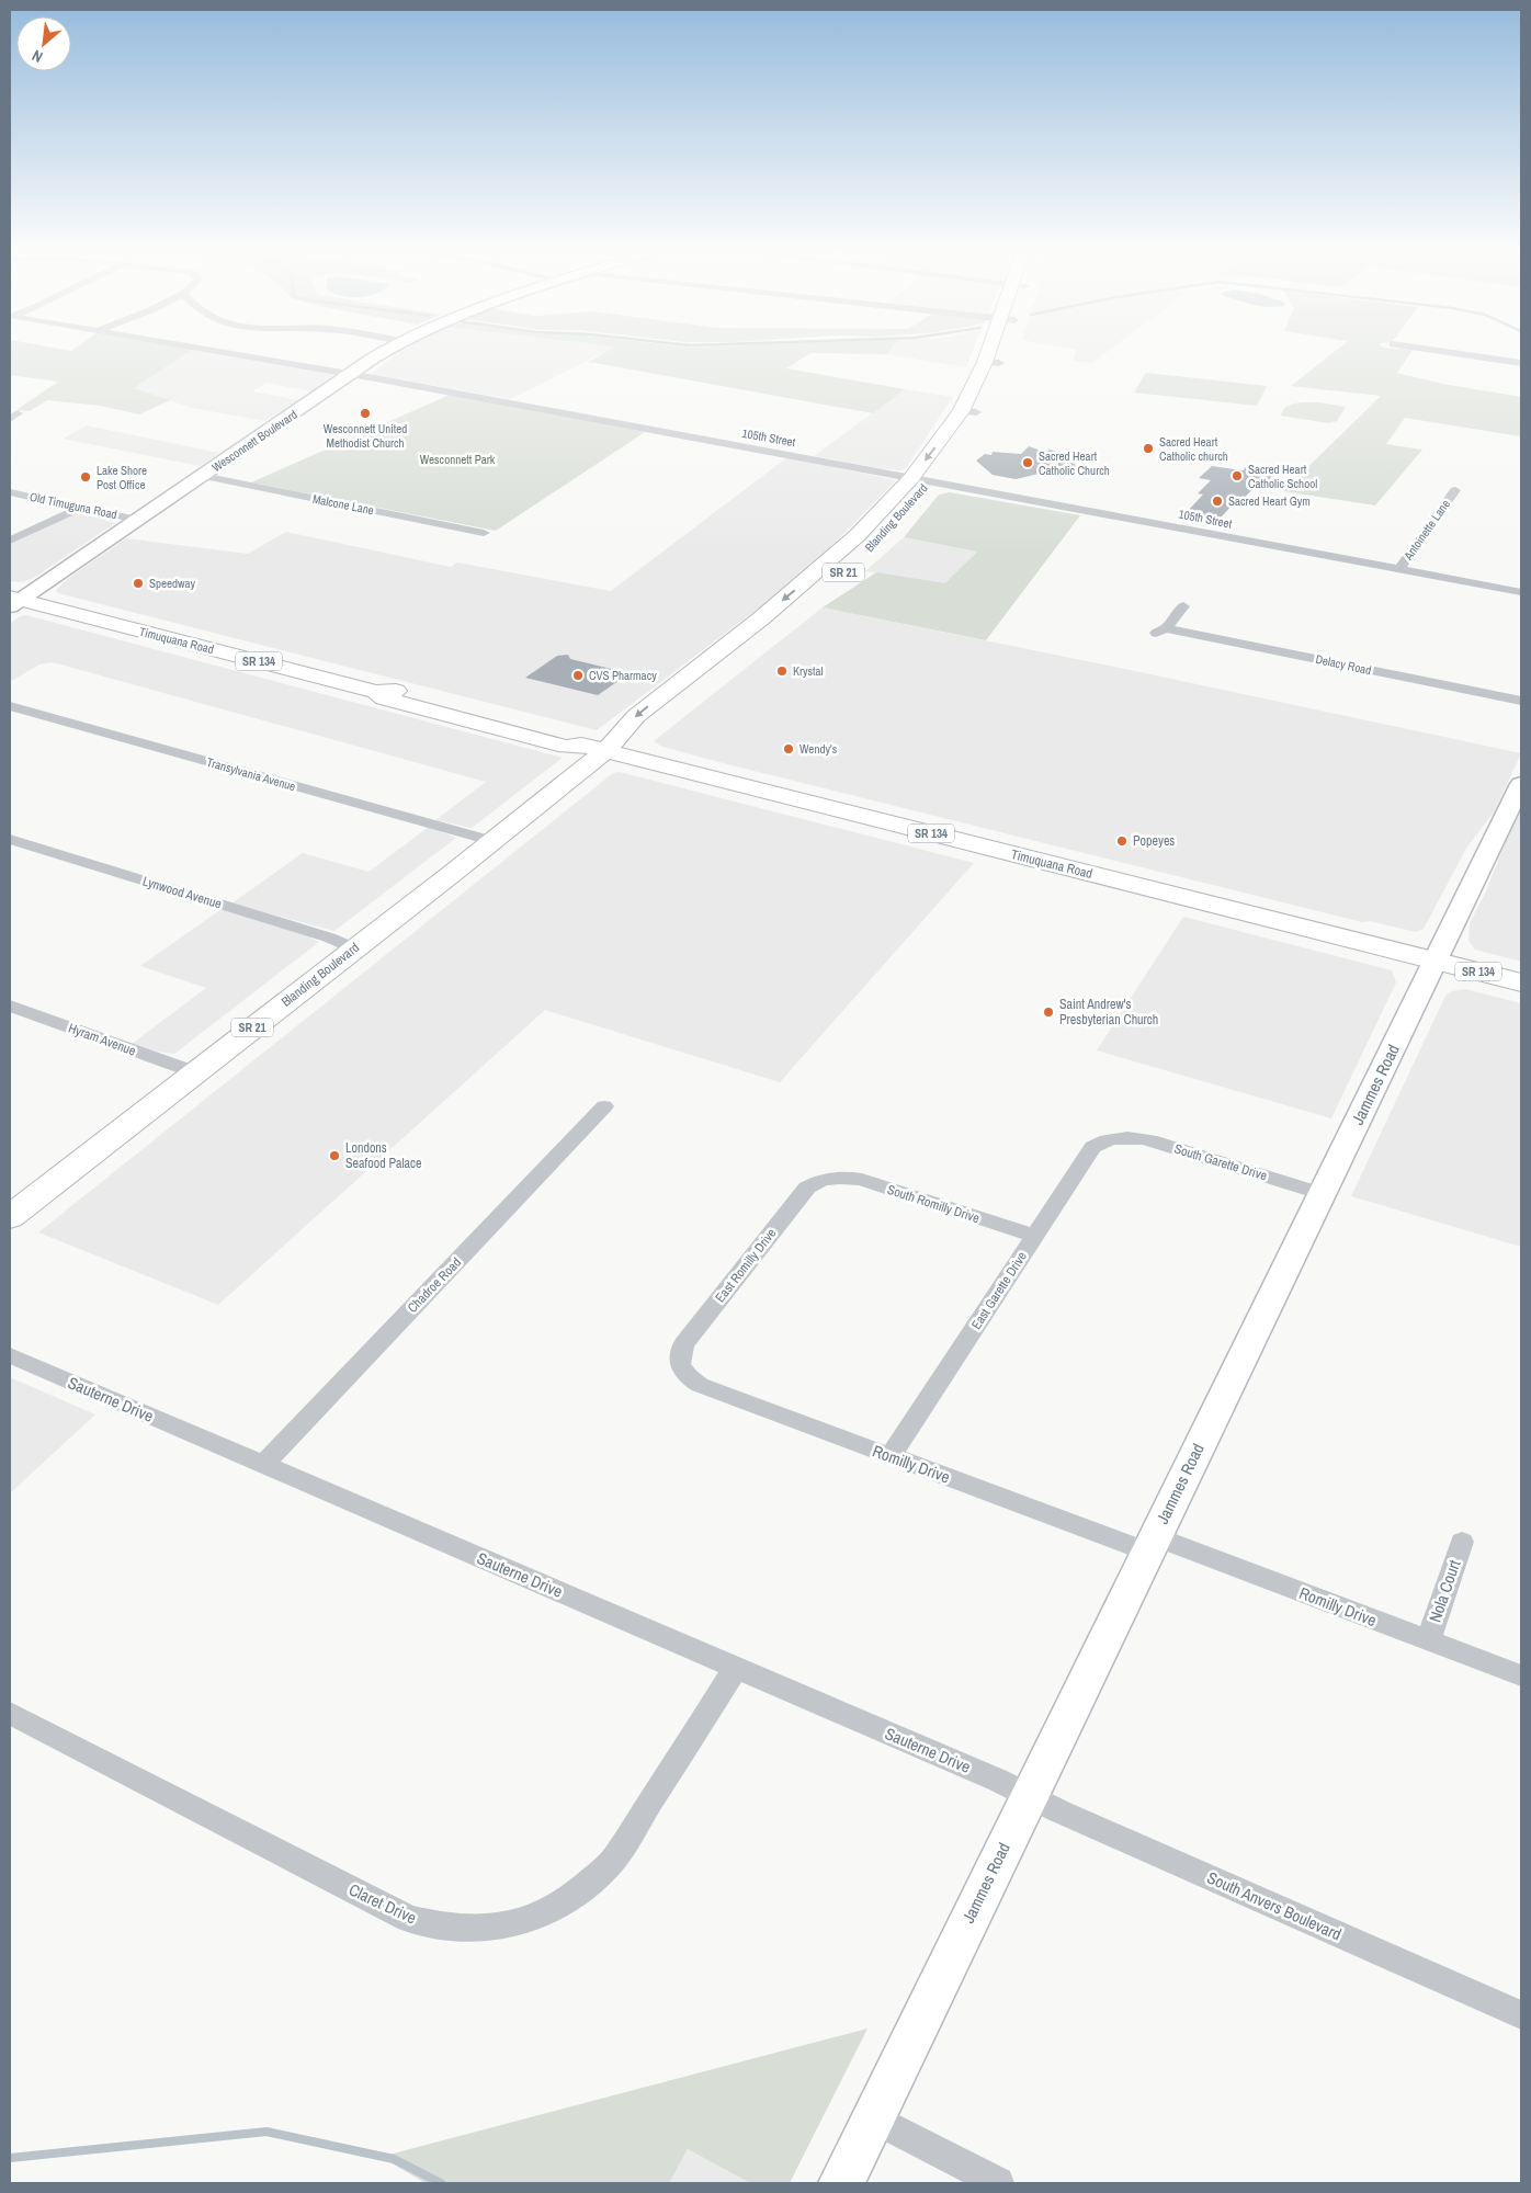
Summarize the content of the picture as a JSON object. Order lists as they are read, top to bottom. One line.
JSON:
{"streets":{"main road":["Blanding Boulevard","SR 21","Timuquana Road","SR 134"],"street":["105th Street","Wesconnett Boulevard","Malcone Lane","Old Timuguna Road","Antoinette Lane","Delacy Road","Transylvania Avenue","Lynwood Avenue","Hyram Avenue","Jammes Road","South Garette Drive","South Romilly Drive","East Romilly Drive","Chadroe Road","East Garette Drive","Sauterne Drive","Romilly Drive","Nola Court","Claret Drive","South Anvers Boulevard"]},"crossings":[["105th Street","Wesconnett Boulevard"],["105th Street","Blanding Boulevard"],["105th Street","Antoinette Lane"],["Wesconnett Boulevard","Malcone Lane"],["Wesconnett Boulevard","Old Timuguna Road"],["Wesconnett Boulevard","Timuquana Road"],["Blanding Boulevard","Timuquana Road"],["Blanding Boulevard","Transylvania Avenue"],["Blanding Boulevard","Lynwood Avenue"],["Blanding Boulevard","Hyram Avenue"],["Timuquana Road","Jammes Road"],["Jammes Road","South Garette Drive"],["Jammes Road","Sauterne Drive"],["Jammes Road","Romilly Drive"],["Jammes Road","South Anvers Boulevard"],["South Garette Drive","East Garette Drive"],["South Romilly Drive","East Romilly Drive"],["South Romilly Drive","East Garette Drive"],["East Romilly Drive","Romilly Drive"],["Chadroe Road","Sauterne Drive"],["East Garette Drive","Romilly Drive"],["Sauterne Drive","Claret Drive"],["Sauterne Drive","South Anvers Boulevard"],["Romilly Drive","Nola Court"]],"parks":["Wesconnett Park"],"places":["Wesconnett United Methodist Church","Sacred Heart Catholic church","Sacred Heart Catholic Church","Sacred Heart Catholic School","Lake Shore Post Office","Sacred Heart Gym","Speedway","Krystal","CVS Pharmacy","Wendy's","Popeyes","Saint Andrew's Presbyterian Church","Londons Seafood Palace"],"north":"bottom left"}
